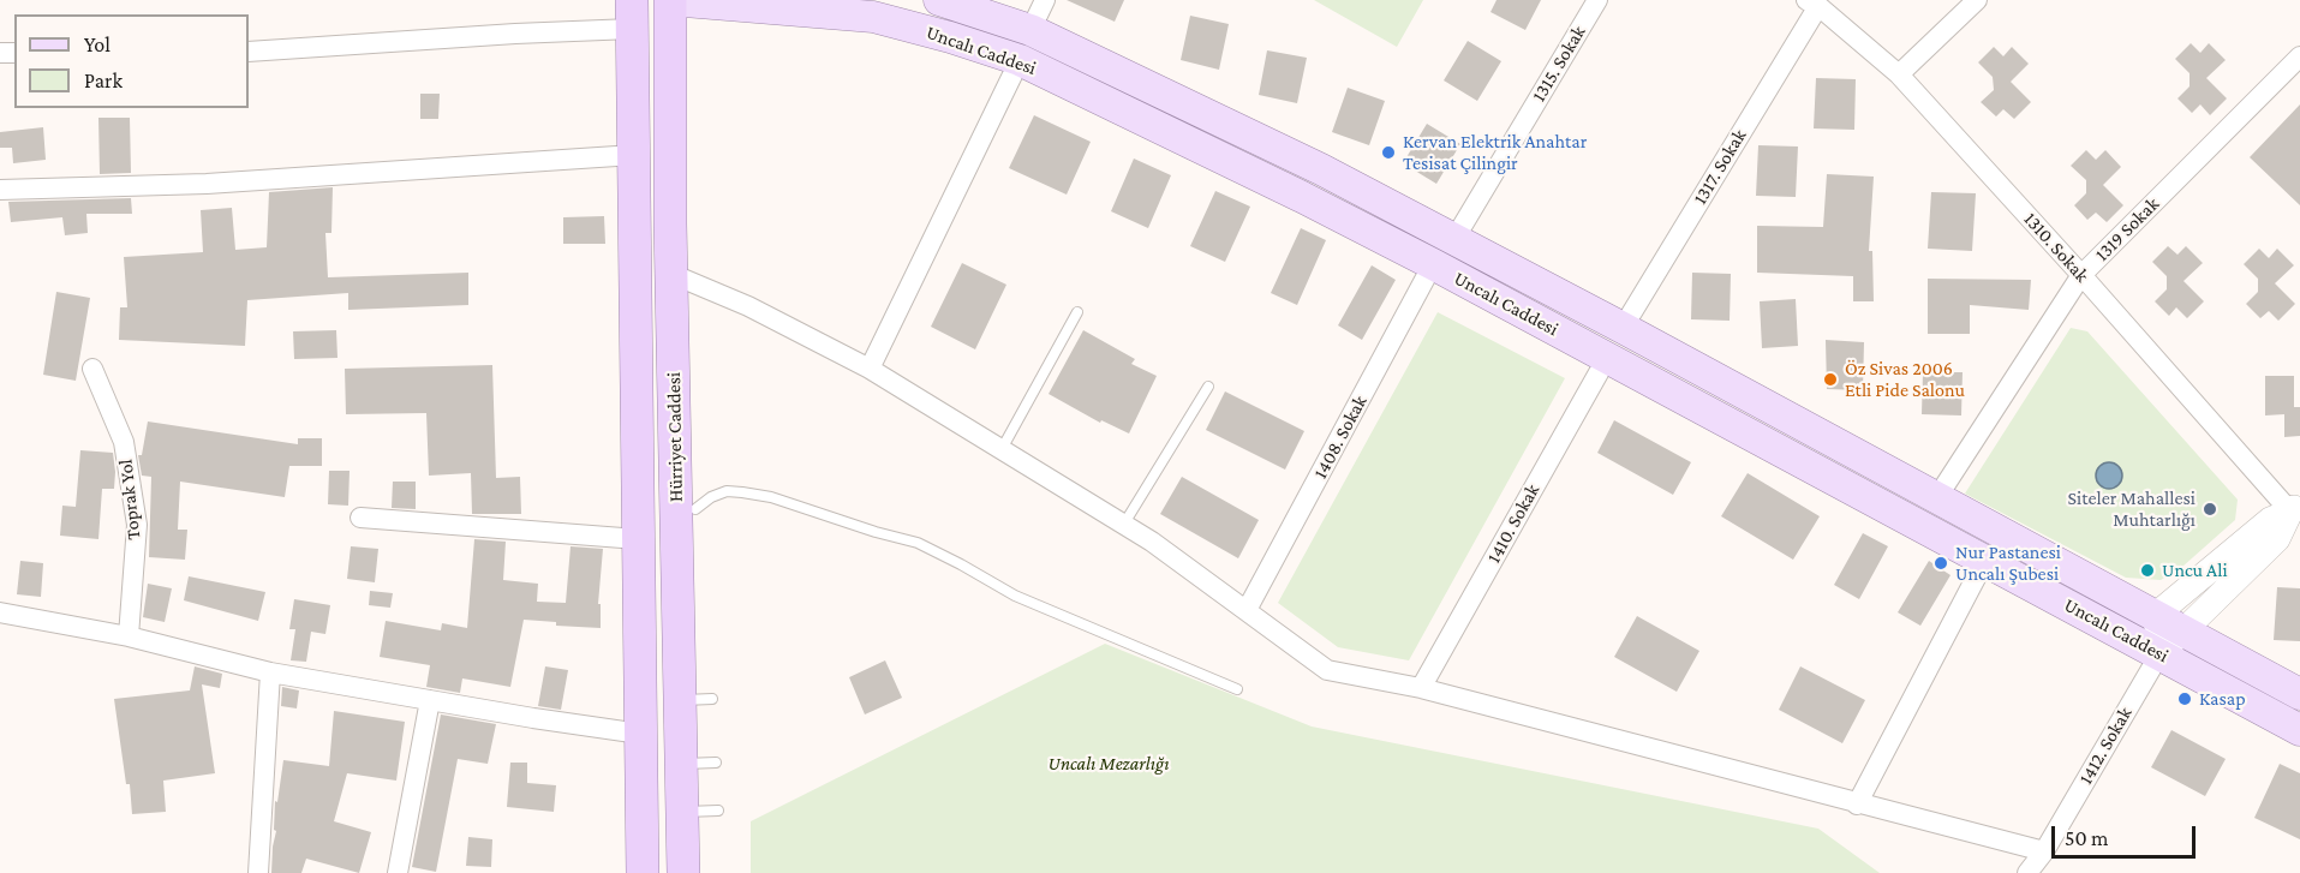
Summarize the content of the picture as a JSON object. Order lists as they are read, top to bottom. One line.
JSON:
{"streets":{"highway":["Hürriyet Caddesi"],"main road":["Uncalı Caddesi"],"street":["1315. Sokak","1317. Sokak","1319 Sokak","1310. Sokak","1408. Sokak","Toprak Yol","1410. Sokak","1412. Sokak"]},"crossings":[["Uncalı Caddesi","1315. Sokak"],["Uncalı Caddesi","1317. Sokak"],["Uncalı Caddesi","1319 Sokak"],["Uncalı Caddesi","Hürriyet Caddesi"],["Uncalı Caddesi","1408. Sokak"],["Uncalı Caddesi","1410. Sokak"],["Uncalı Caddesi","1412. Sokak"],["1317. Sokak","1310. Sokak"],["1319 Sokak","1310. Sokak"]],"parks":["Uncalı Mezarlığı"],"places":["Kervan Elektrik Anahtar Tesisat Çilingir","Öz Sivas 2006 Etli Pide Salonu","Siteler Mahallesi Muhtarlığı","Nur Pastanesi Uncalı Şubesi","Uncu Ali","Kasap"],"legend":["Yol","Park"],"scale_bar":"50 m"}
